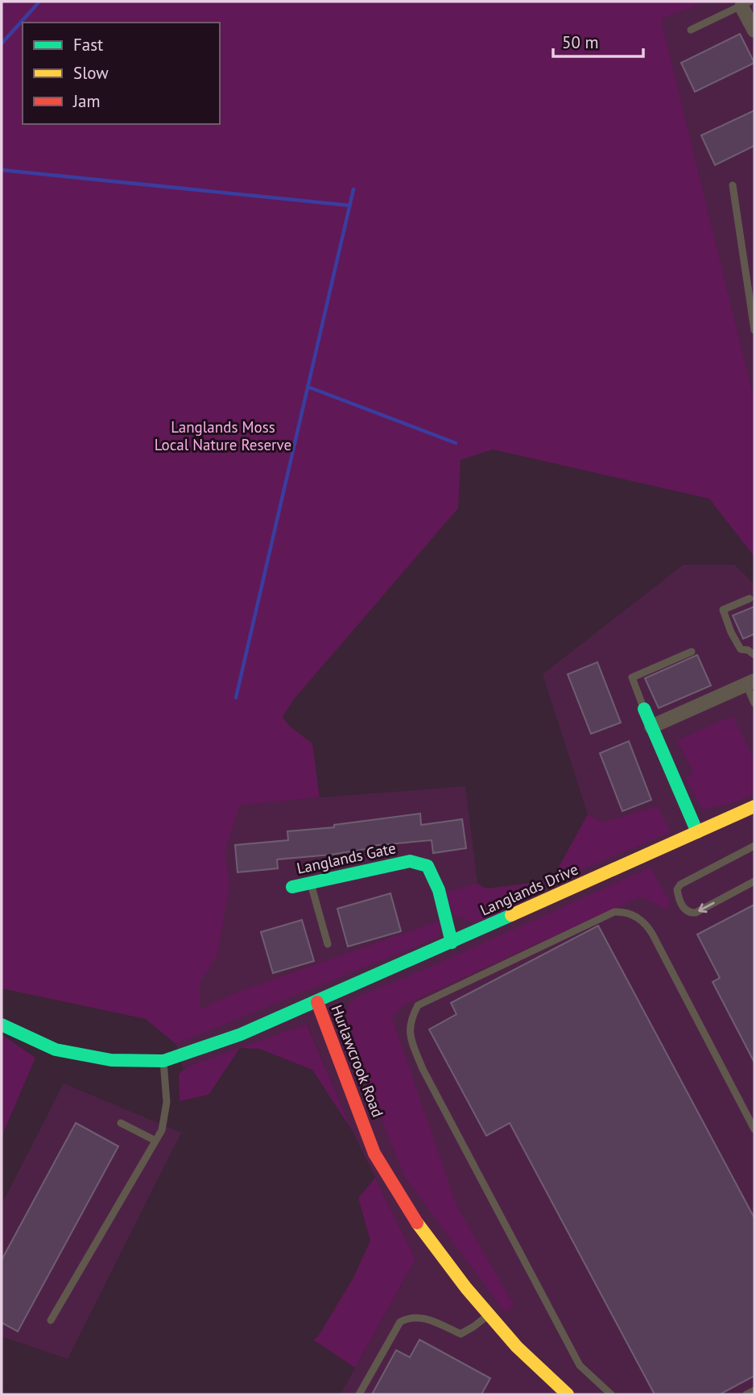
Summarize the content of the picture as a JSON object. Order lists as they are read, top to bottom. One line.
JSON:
{"streets":{"street":["Langlands Gate","Langlands Drive","Hurlawcrook Road"]},"crossings":[["Langlands Gate","Langlands Drive"],["Langlands Drive","Hurlawcrook Road"]],"parks":["Langlands Moss Local Nature Reserve"],"legend":["Fast","Slow","Jam"],"scale_bar":"50 m"}
